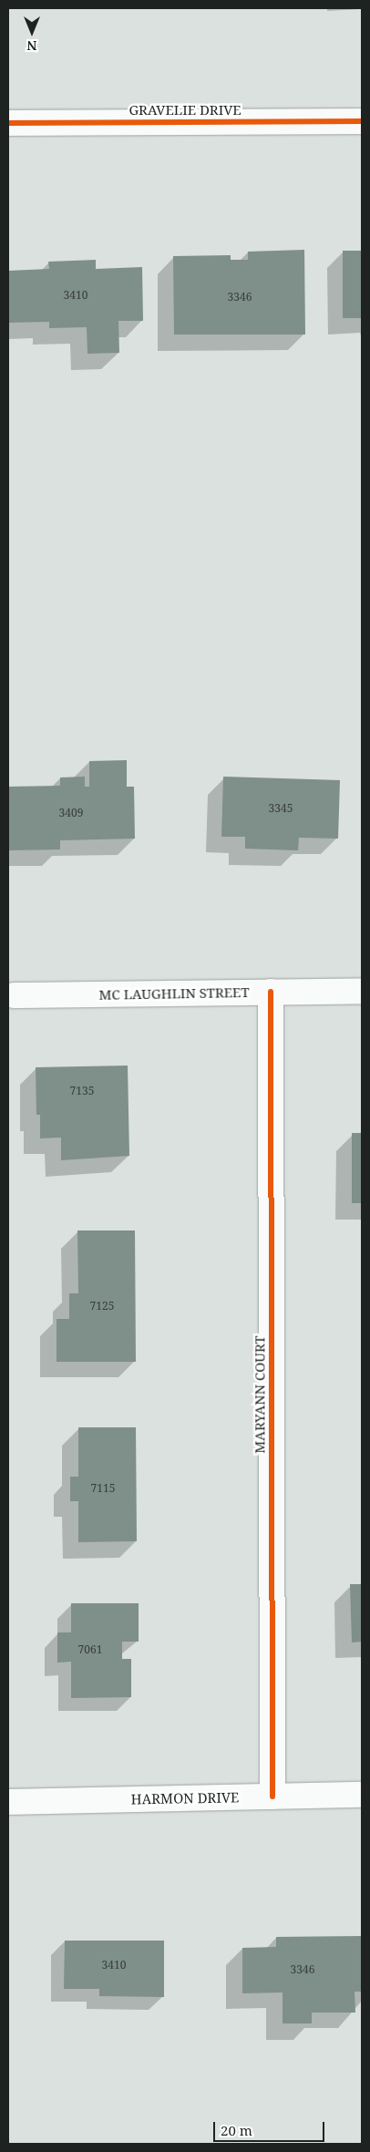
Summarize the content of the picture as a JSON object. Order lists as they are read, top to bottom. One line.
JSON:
{"streets":{"street":["GRAVELIE DRIVE","MC LAUGHLIN STREET","MARYANN COURT","HARMON DRIVE"]},"crossings":[["MC LAUGHLIN STREET","MARYANN COURT"],["MARYANN COURT","HARMON DRIVE"]],"house_numbers":["3410","3346","3345","3409","7135","7125","7115","7061","3410","3346"],"scale_bar":"20 m","north":"bottom"}
